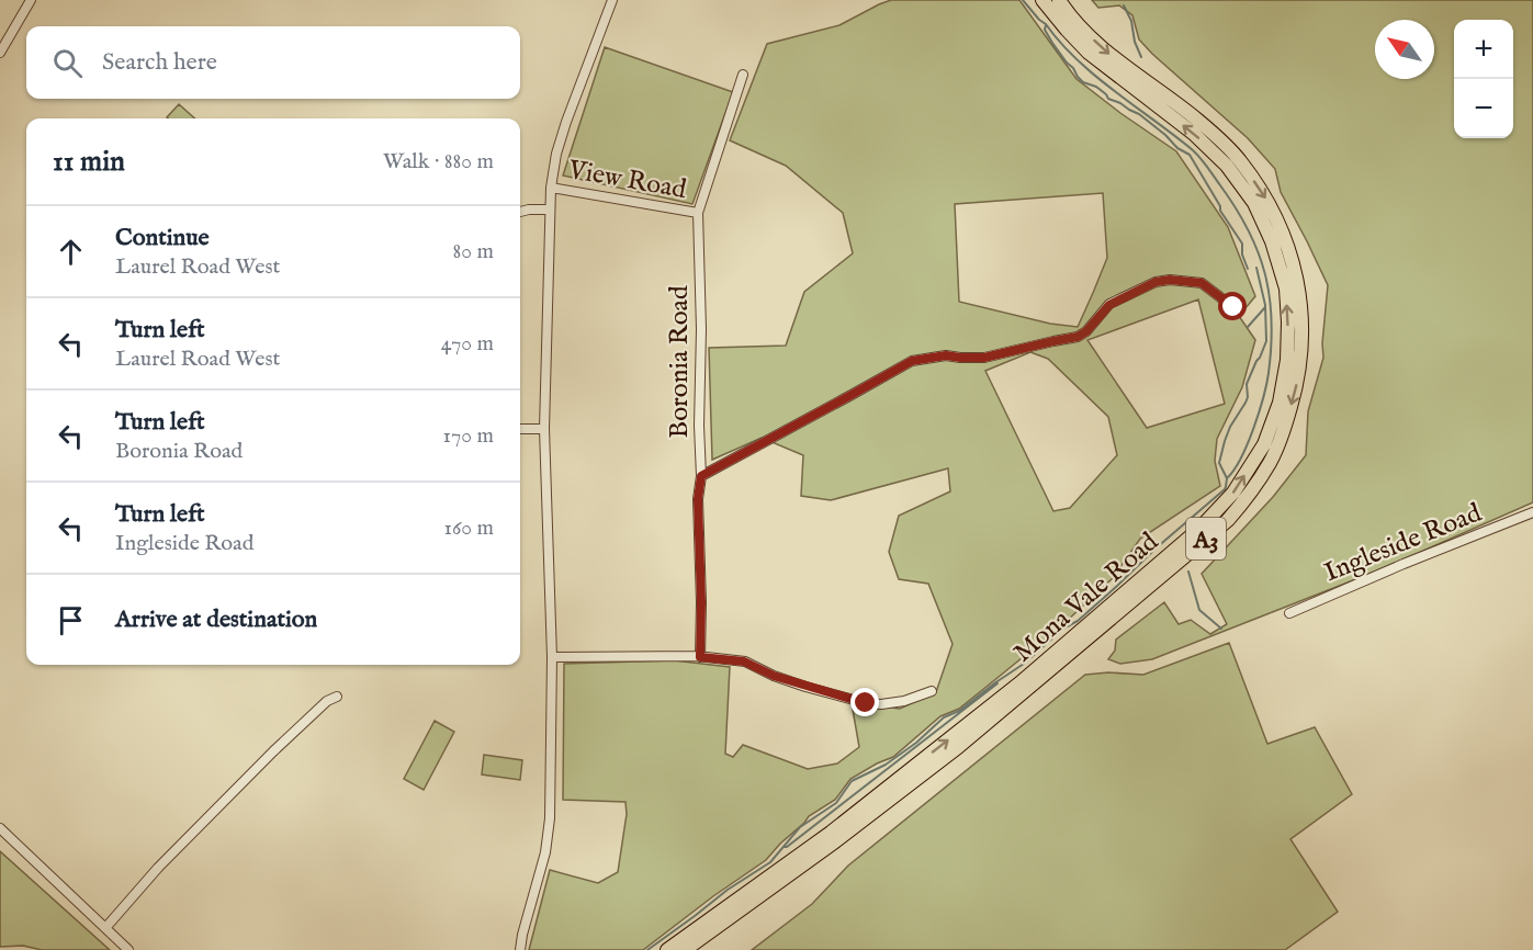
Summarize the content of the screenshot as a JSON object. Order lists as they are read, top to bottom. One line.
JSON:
{"streets":{"highway":["A3","Mona Vale Road"],"street":["View Road","Boronia Road","Ingleside Road"]},"crossings":[["View Road","Boronia Road"]],"north":"top left","page":{"map_buttons":["+","−"],"search":"Search here","heading":["11 min","Walk · 880 m"],"list":[["Continue","Laurel Road West","80 m"],["Turn left","Laurel Road West","470 m"],["Turn left","Boronia Road","170 m"],["Turn left","Ingleside Road","160 m"],"Arrive at destination"]}}
